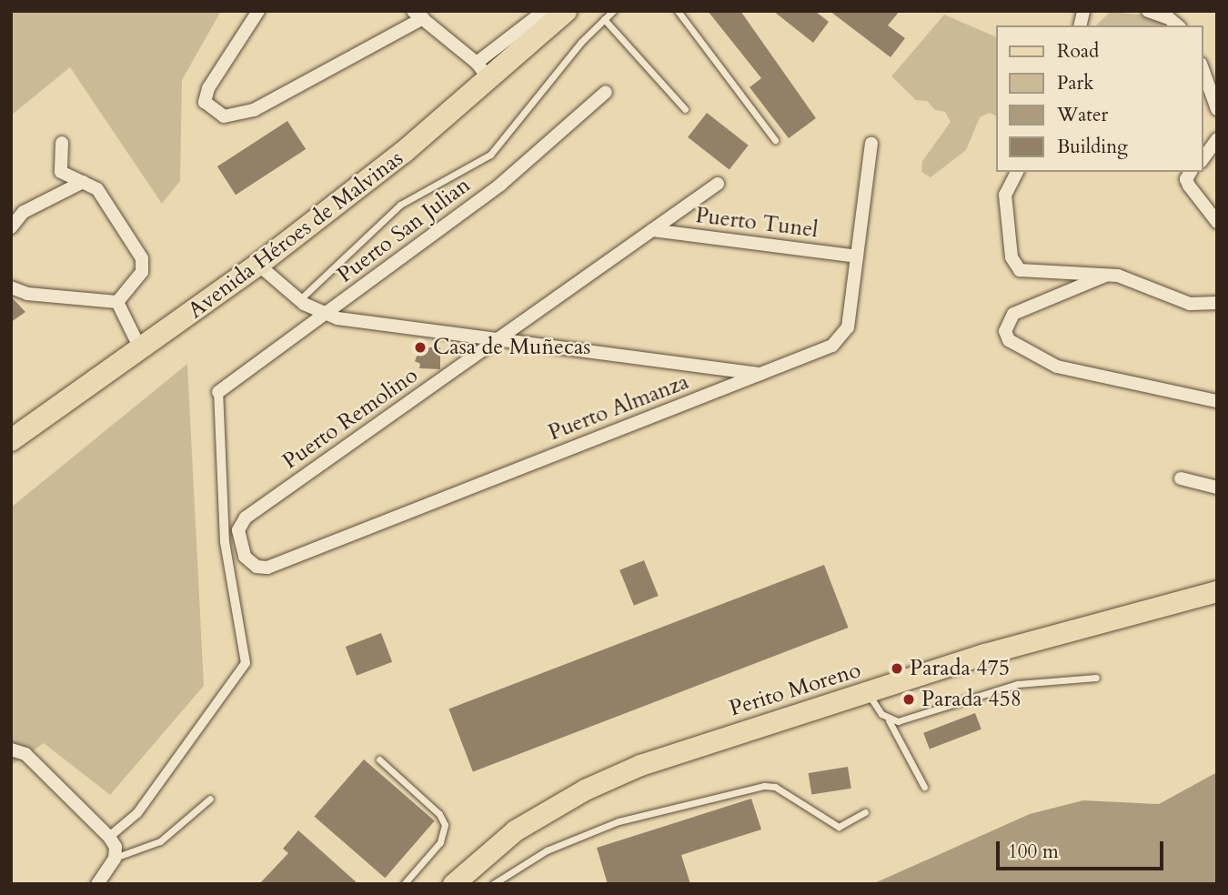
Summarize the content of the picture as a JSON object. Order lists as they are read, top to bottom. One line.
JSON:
{"streets":{"highway":["Avenida Héroes de Malvinas"],"main road":["Perito Moreno"],"street":["Puerto Tunel","Puerto San Julian","Puerto Almanza","Puerto Remolino"]},"crossings":[["Puerto Tunel","Puerto Almanza"],["Puerto Tunel","Puerto Remolino"],["Puerto Almanza","Puerto Remolino"]],"places":["Casa de Muñecas","Parada 475","Parada 458"],"legend":["Road","Park","Water","Building"],"scale_bar":"100 m"}
